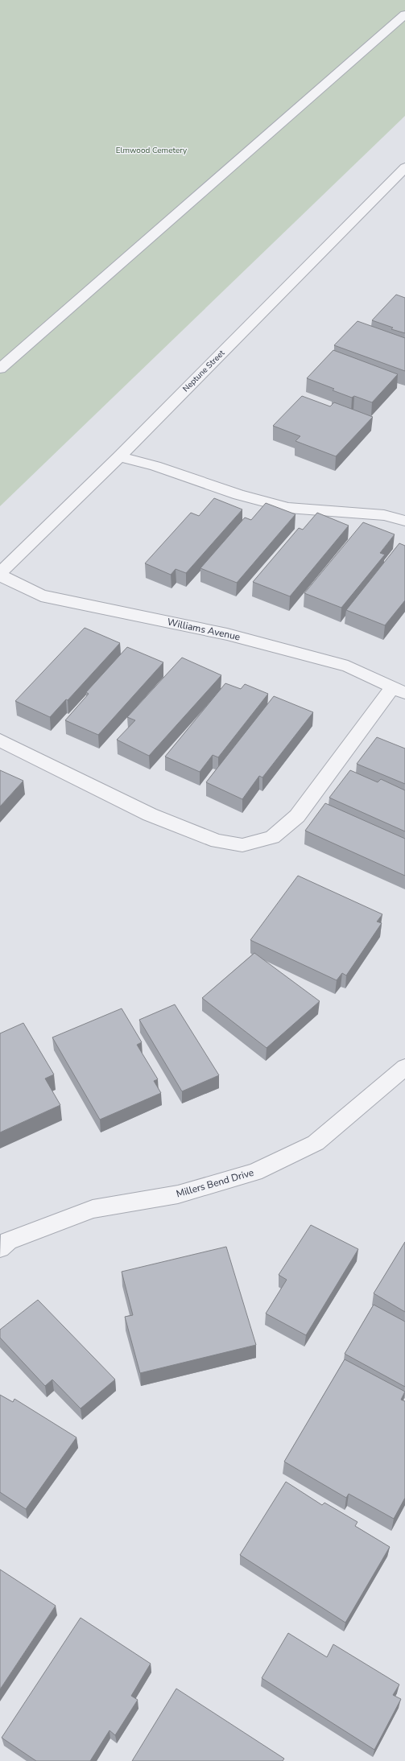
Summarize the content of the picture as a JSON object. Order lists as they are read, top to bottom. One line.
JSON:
{"streets":{"street":["Neptune Street","Williams Avenue","Millers Bend Drive"]},"crossings":[["Neptune Street","Williams Avenue"]],"parks":["Elmwood Cemetery"]}
